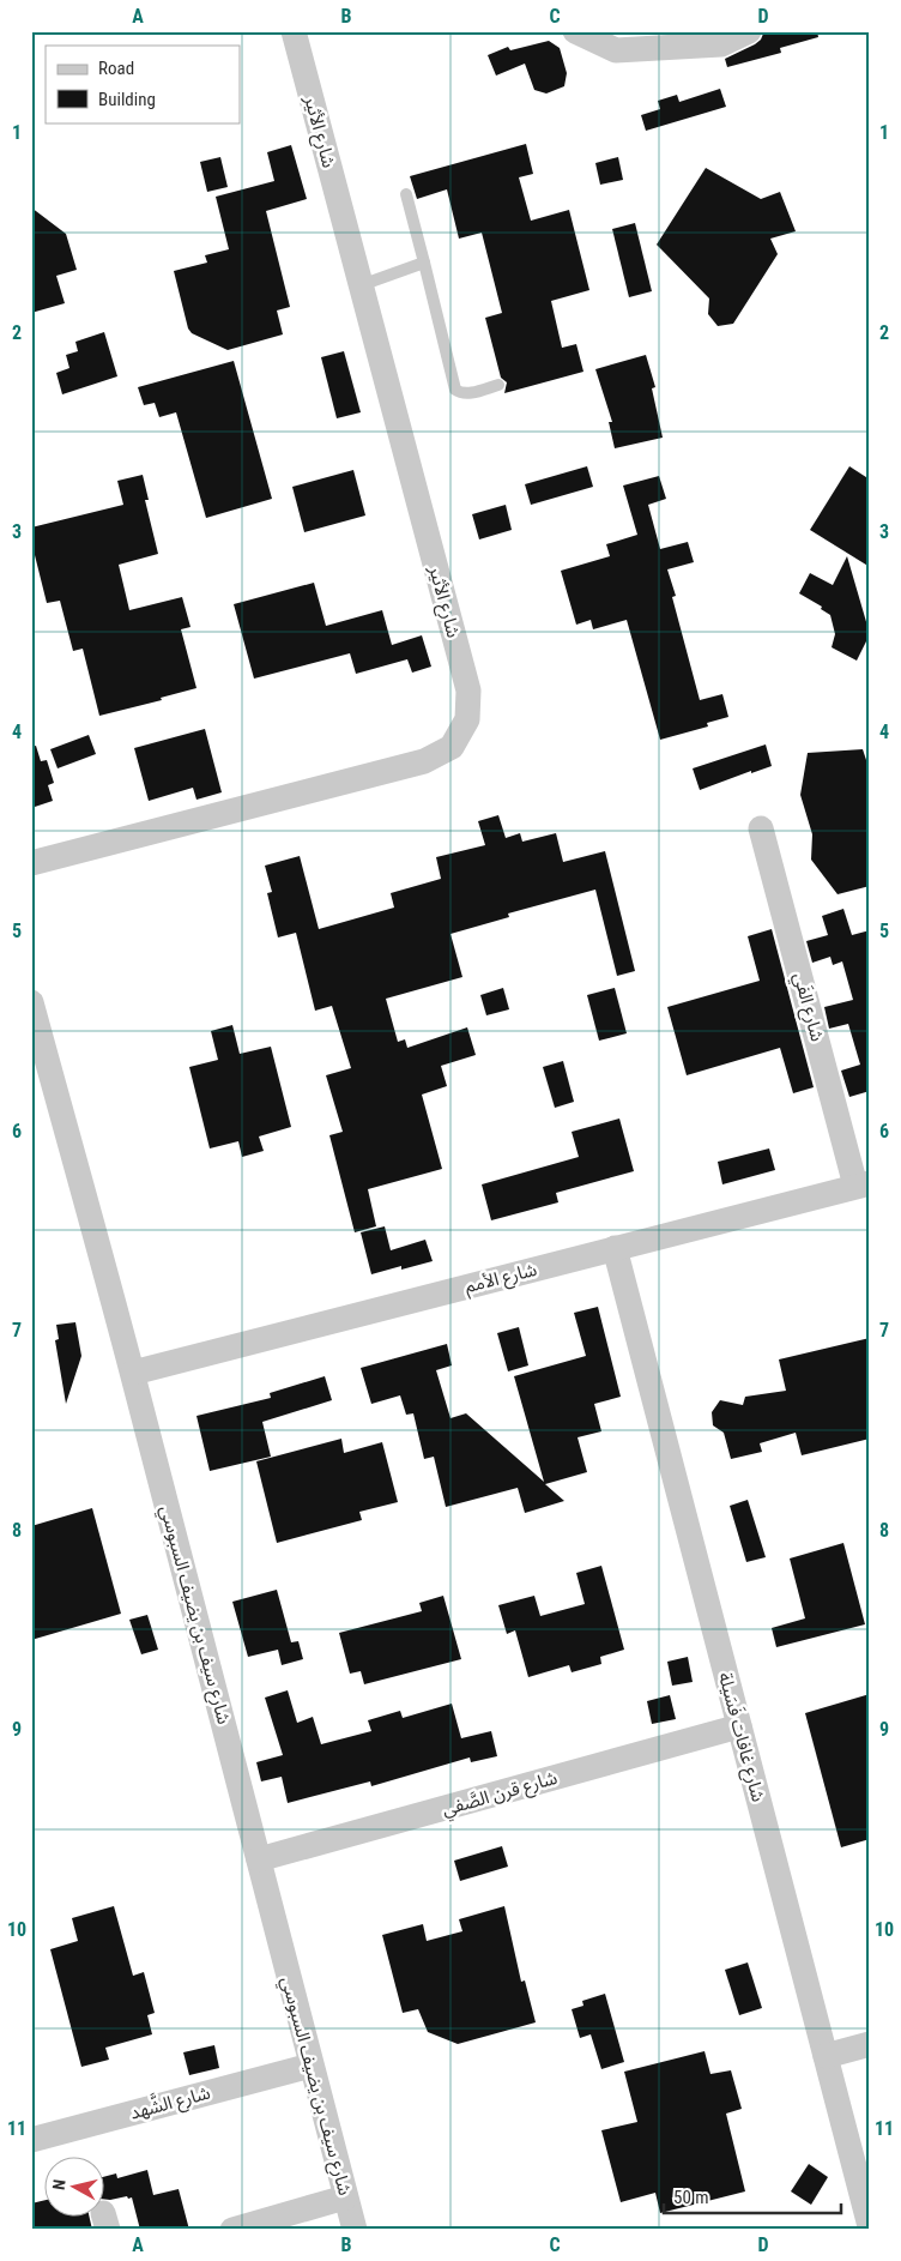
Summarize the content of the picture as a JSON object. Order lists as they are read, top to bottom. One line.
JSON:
{"streets":{"street":["شارع الأثير","شارع الفَي","شارع الأمم","شارع سيف بن يضيف السبوسي","شارع غافات فَسَيلة","شارع قرن الصَّفي","شارع الشَّهد"]},"crossings":[["شارع الفَي","شارع الأمم"],["شارع الأمم","شارع سيف بن يضيف السبوسي"],["شارع الأمم","شارع غافات فَسَيلة"],["شارع سيف بن يضيف السبوسي","شارع قرن الصَّفي"],["شارع سيف بن يضيف السبوسي","شارع الشَّهد"],["شارع غافات فَسَيلة","شارع قرن الصَّفي"]],"legend":["Road","Building"],"scale_bar":"50 m","north":"left","grid":{"columns":["A","B","C","D"],"rows":["1","2","3","4","5","6","7","8","9","10","11"]}}
